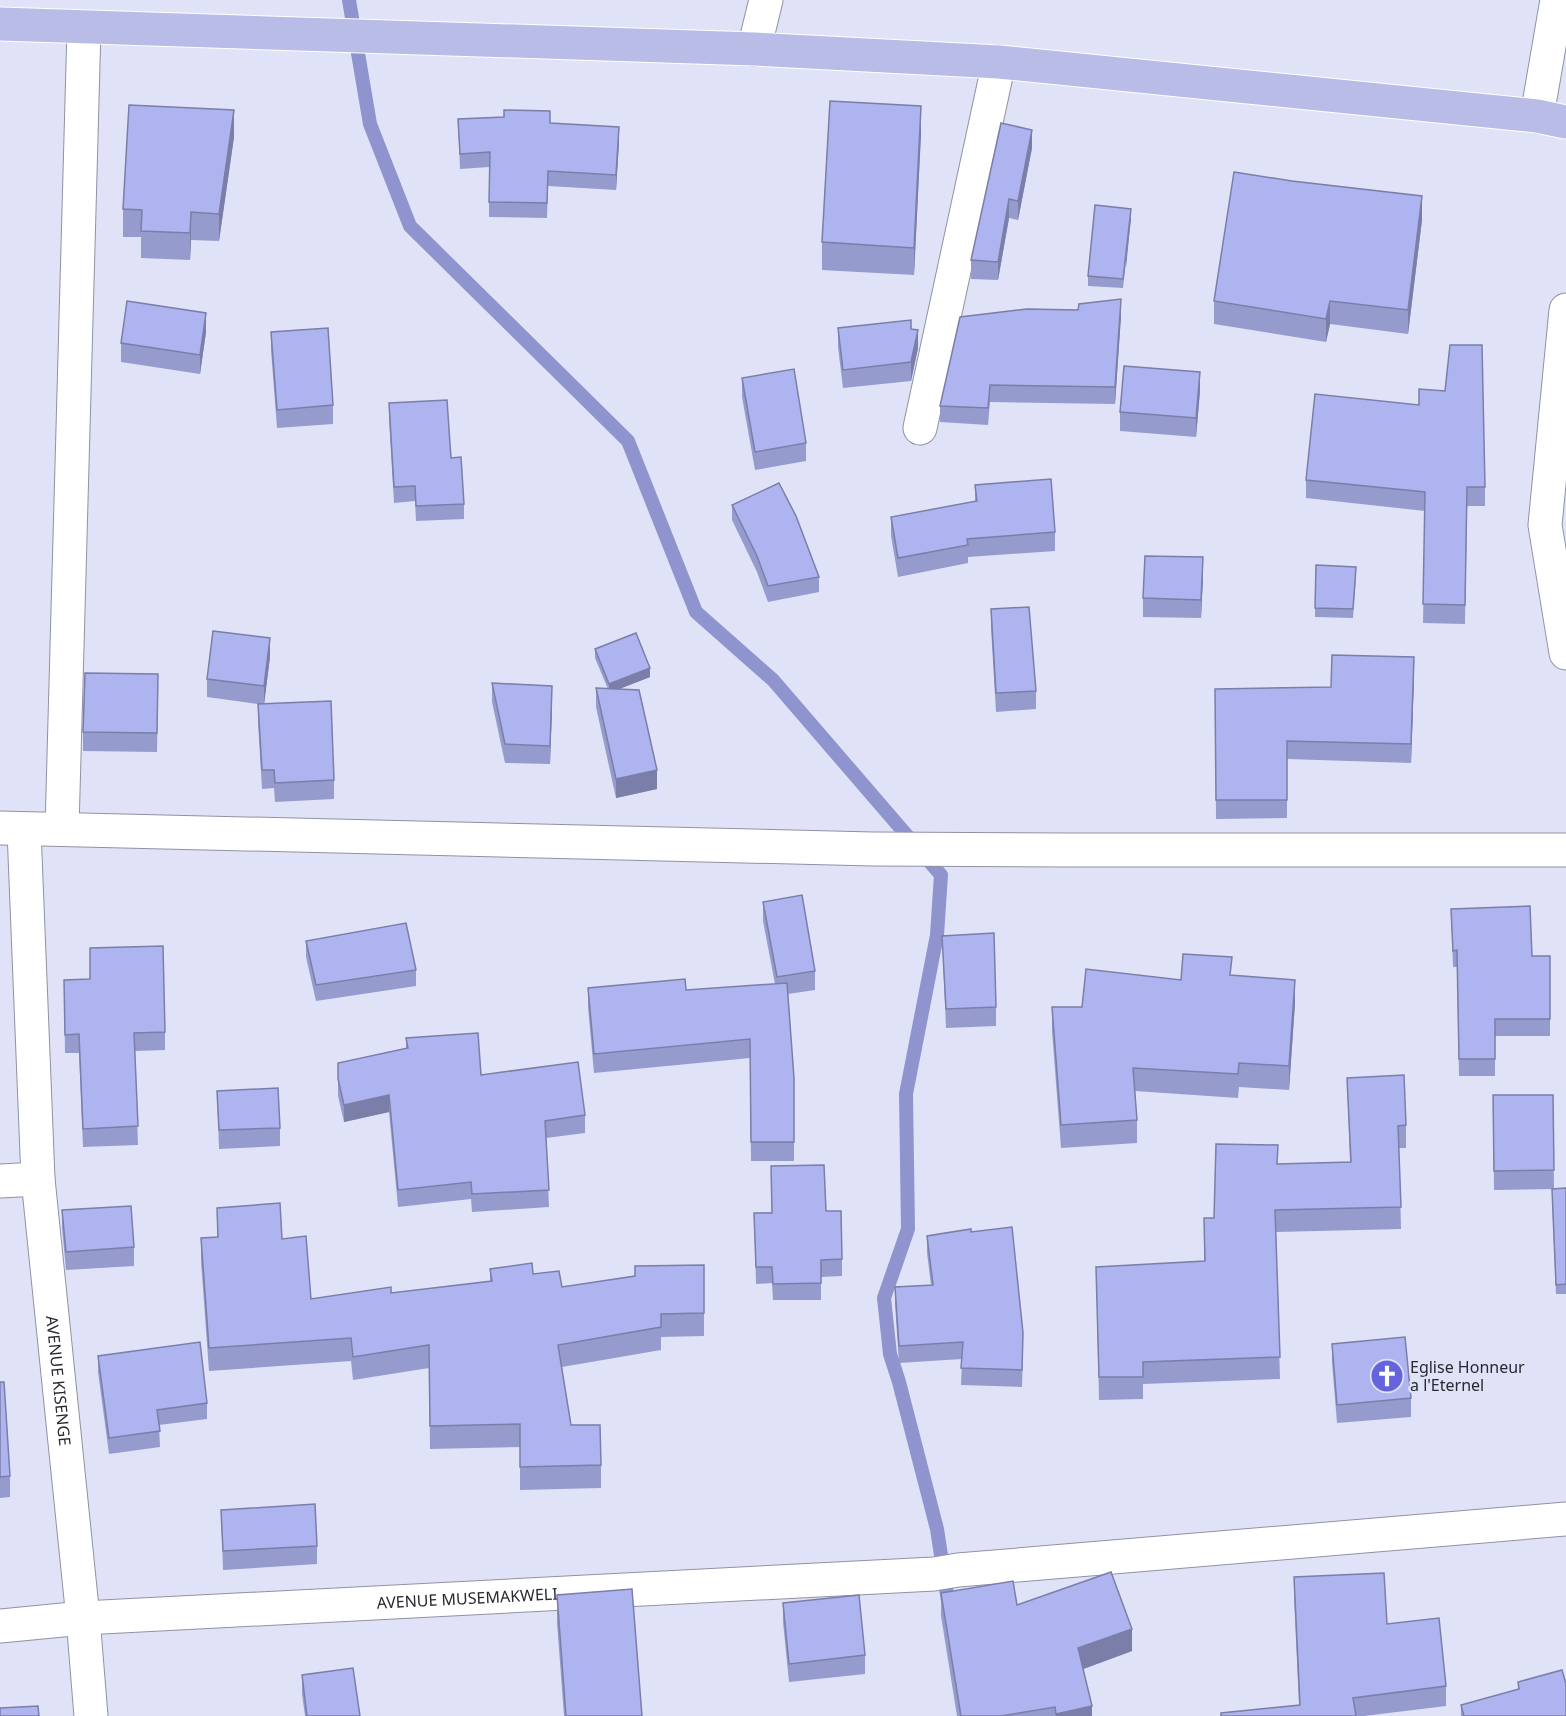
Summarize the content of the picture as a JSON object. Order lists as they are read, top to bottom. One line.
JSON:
{"streets":{"street":["AVENUE KISENGE","AVENUE MUSEMAKWELI"]},"crossings":[["AVENUE KISENGE","AVENUE MUSEMAKWELI"]],"places":{"church":["Eglise Honneur a l'Eternel"]}}
